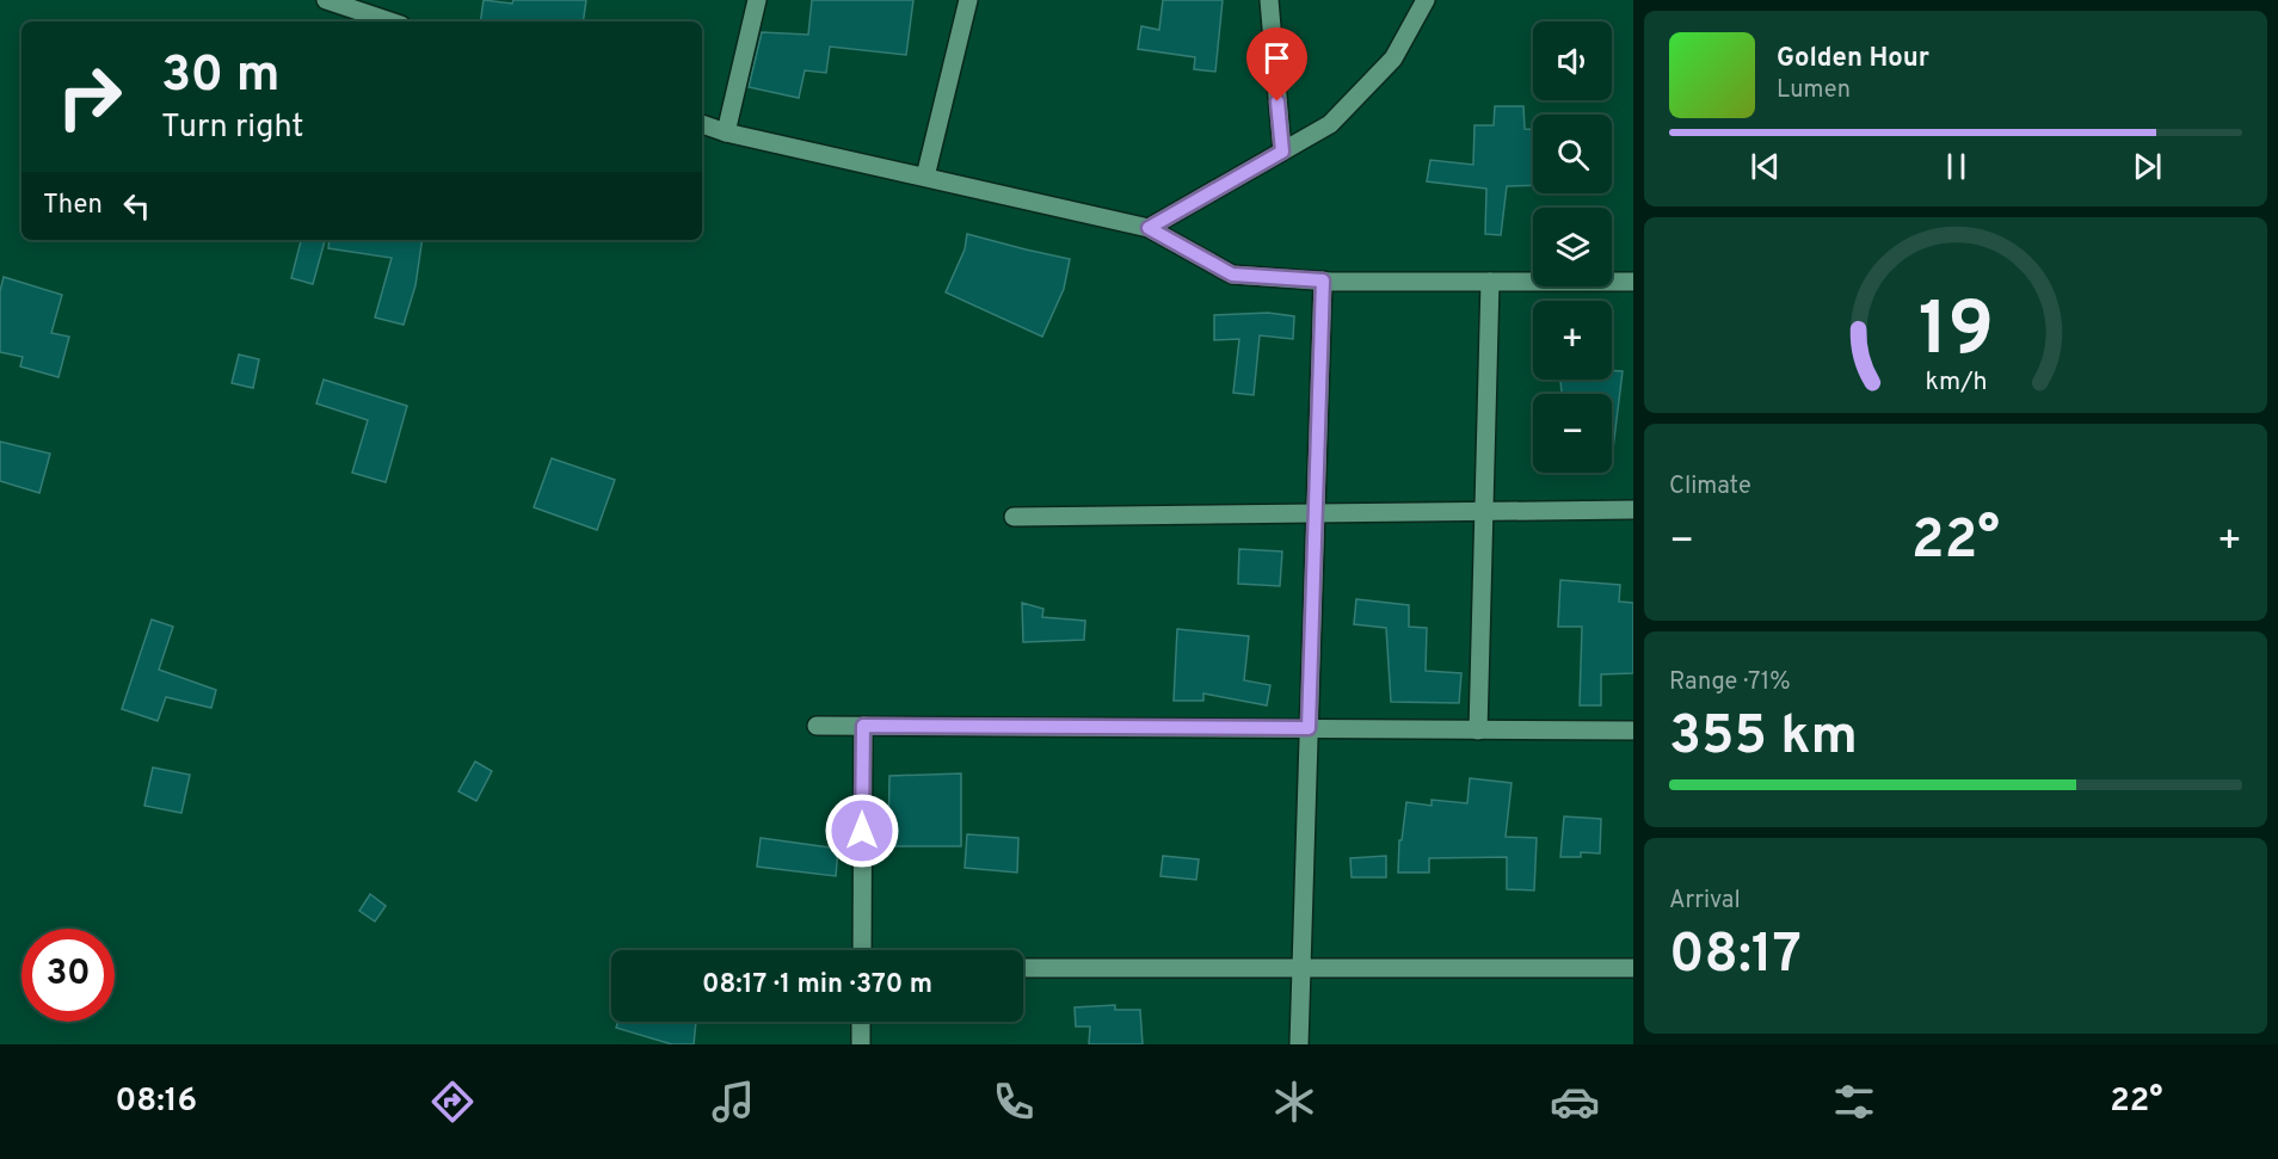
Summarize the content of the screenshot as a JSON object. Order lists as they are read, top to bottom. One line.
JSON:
{"page":{"map_buttons":["+","−"],"turn":["30 m","Turn right"],"song":["Golden Hour","Lumen"],"then":"Then","tile":["Climate",["Range · 71%","355 km"],["Arrival","08:17"]],"heat":["−","22°","+"],"limit":"30","trip":"08:17 · 1 min · 370 m","tabs":["08:16","22°"],"gauge":["19","km/h"]}}
